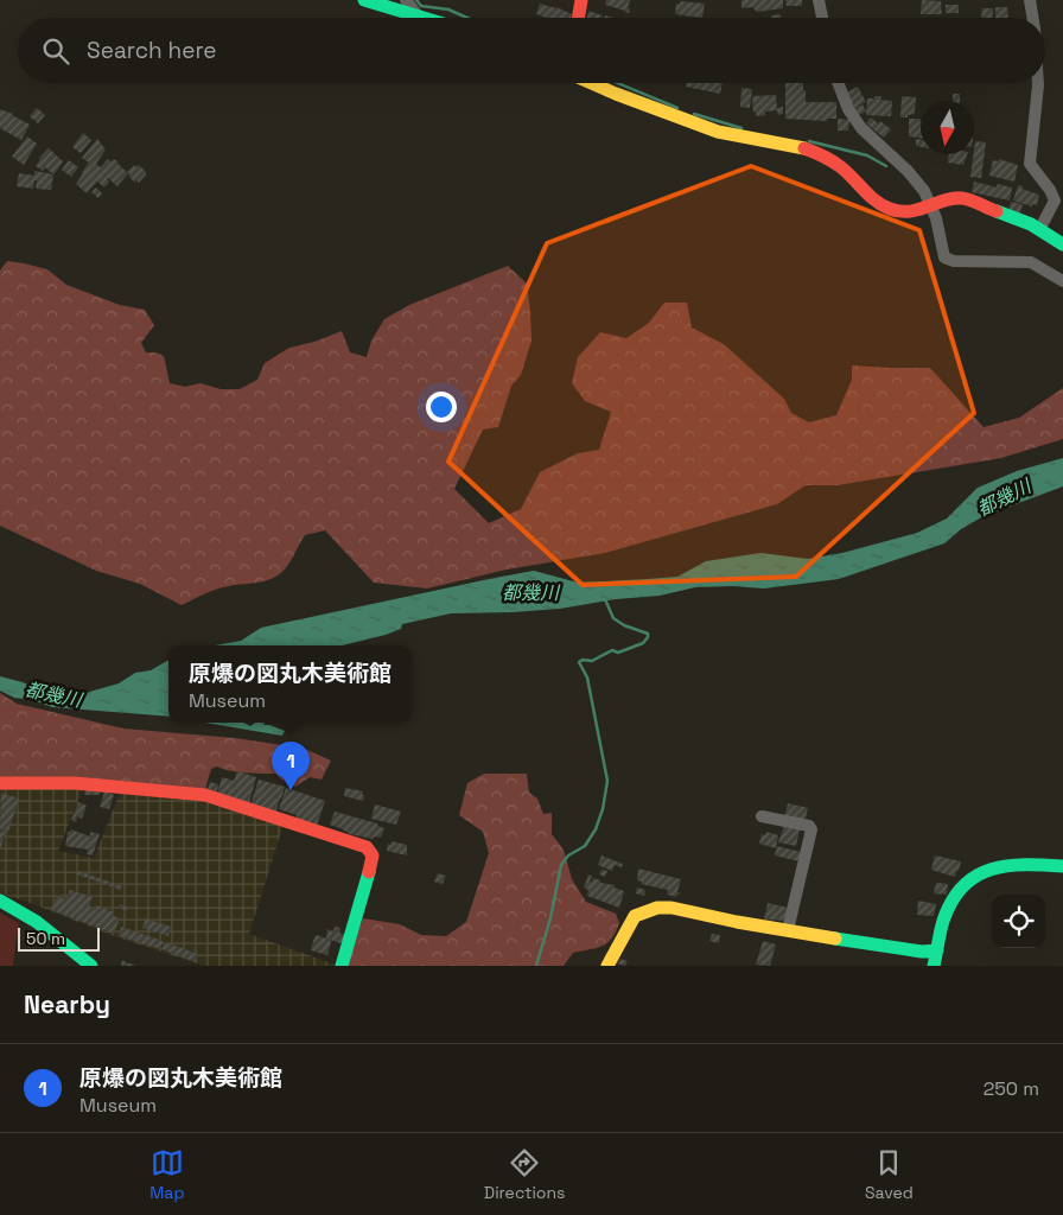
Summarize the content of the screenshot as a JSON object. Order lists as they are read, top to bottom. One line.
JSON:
{"water":["都幾川"],"scale_bar":"50 m","north":"bottom","page":{"search":"Search here","popup":["原爆の図丸木美術館","Museum"],"pins":"1","scale":"50 m","heading":"Nearby","list":[{"mark":"1","name":"原爆の図丸木美術館","note":"Museum","value":"250 m"}],"nav":["Map","Directions","Saved"]}}
